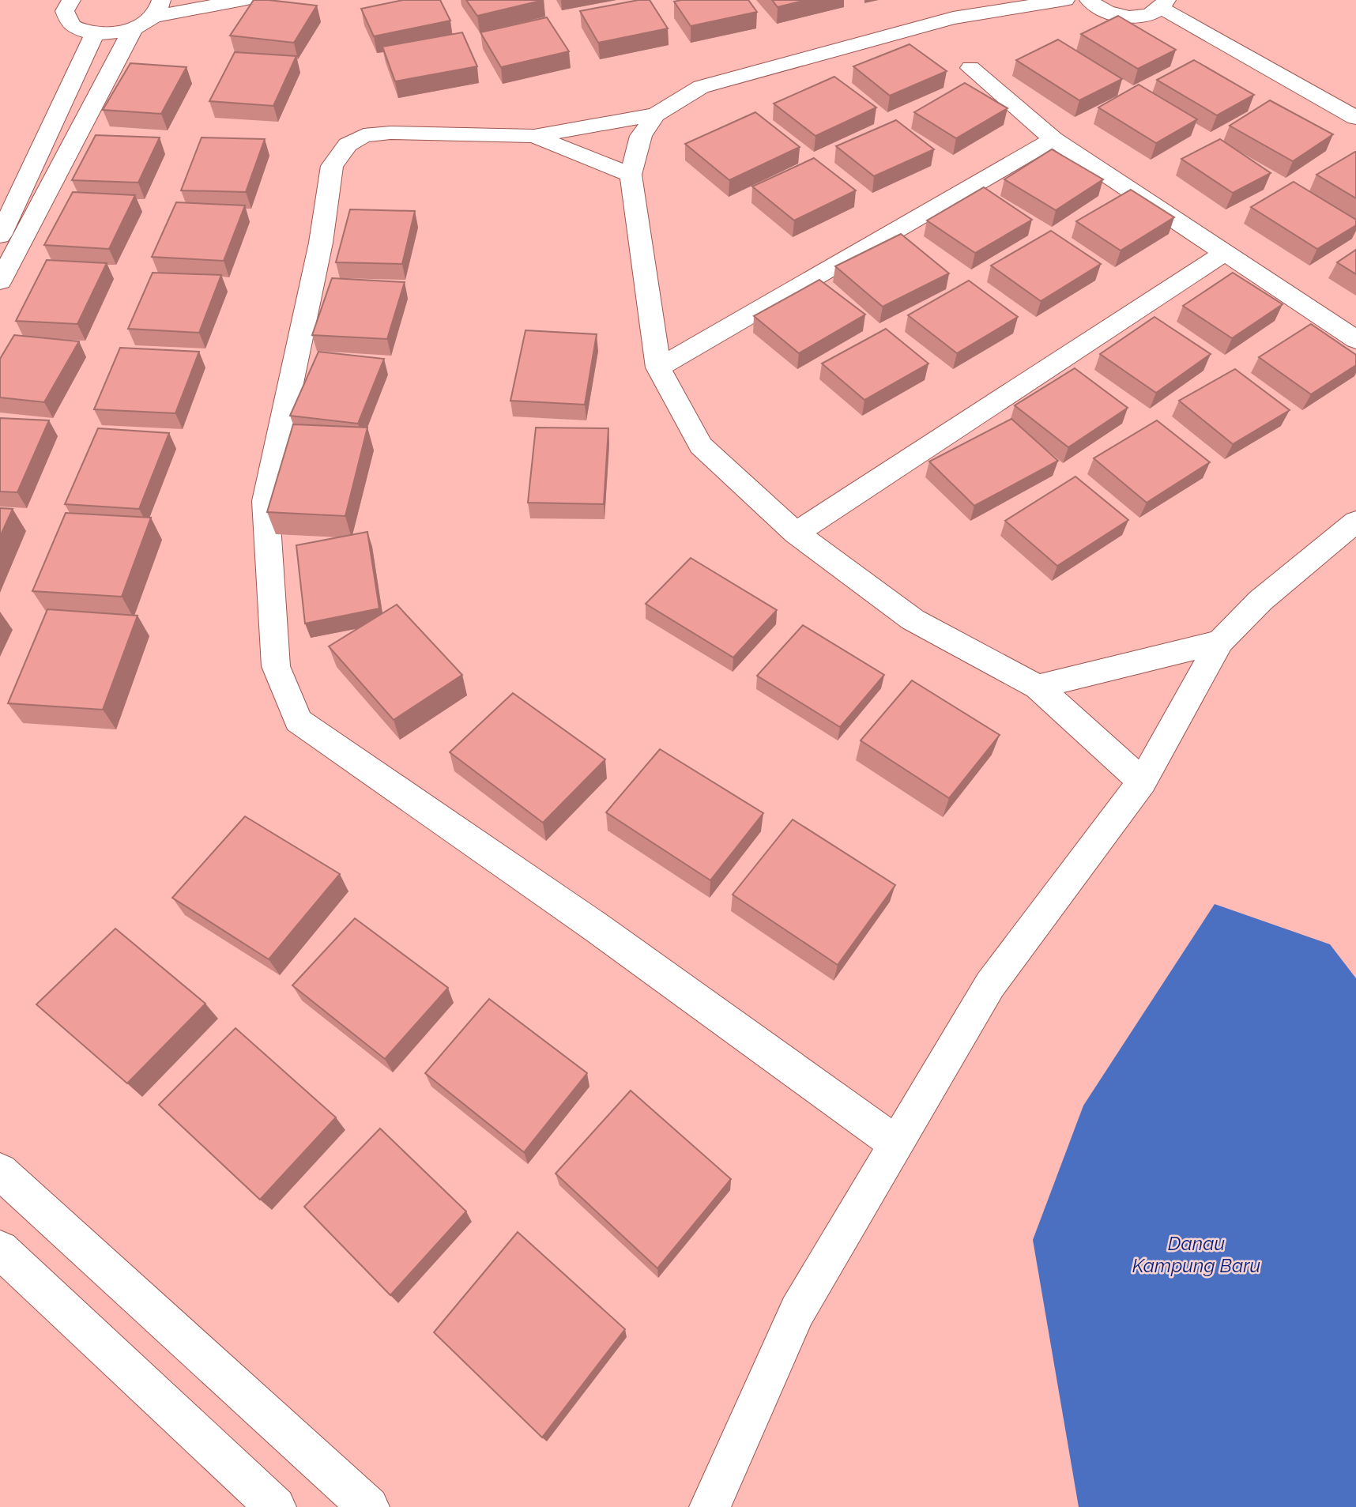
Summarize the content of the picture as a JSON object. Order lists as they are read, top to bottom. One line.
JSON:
{"water":["Danau Kampung Baru"]}
